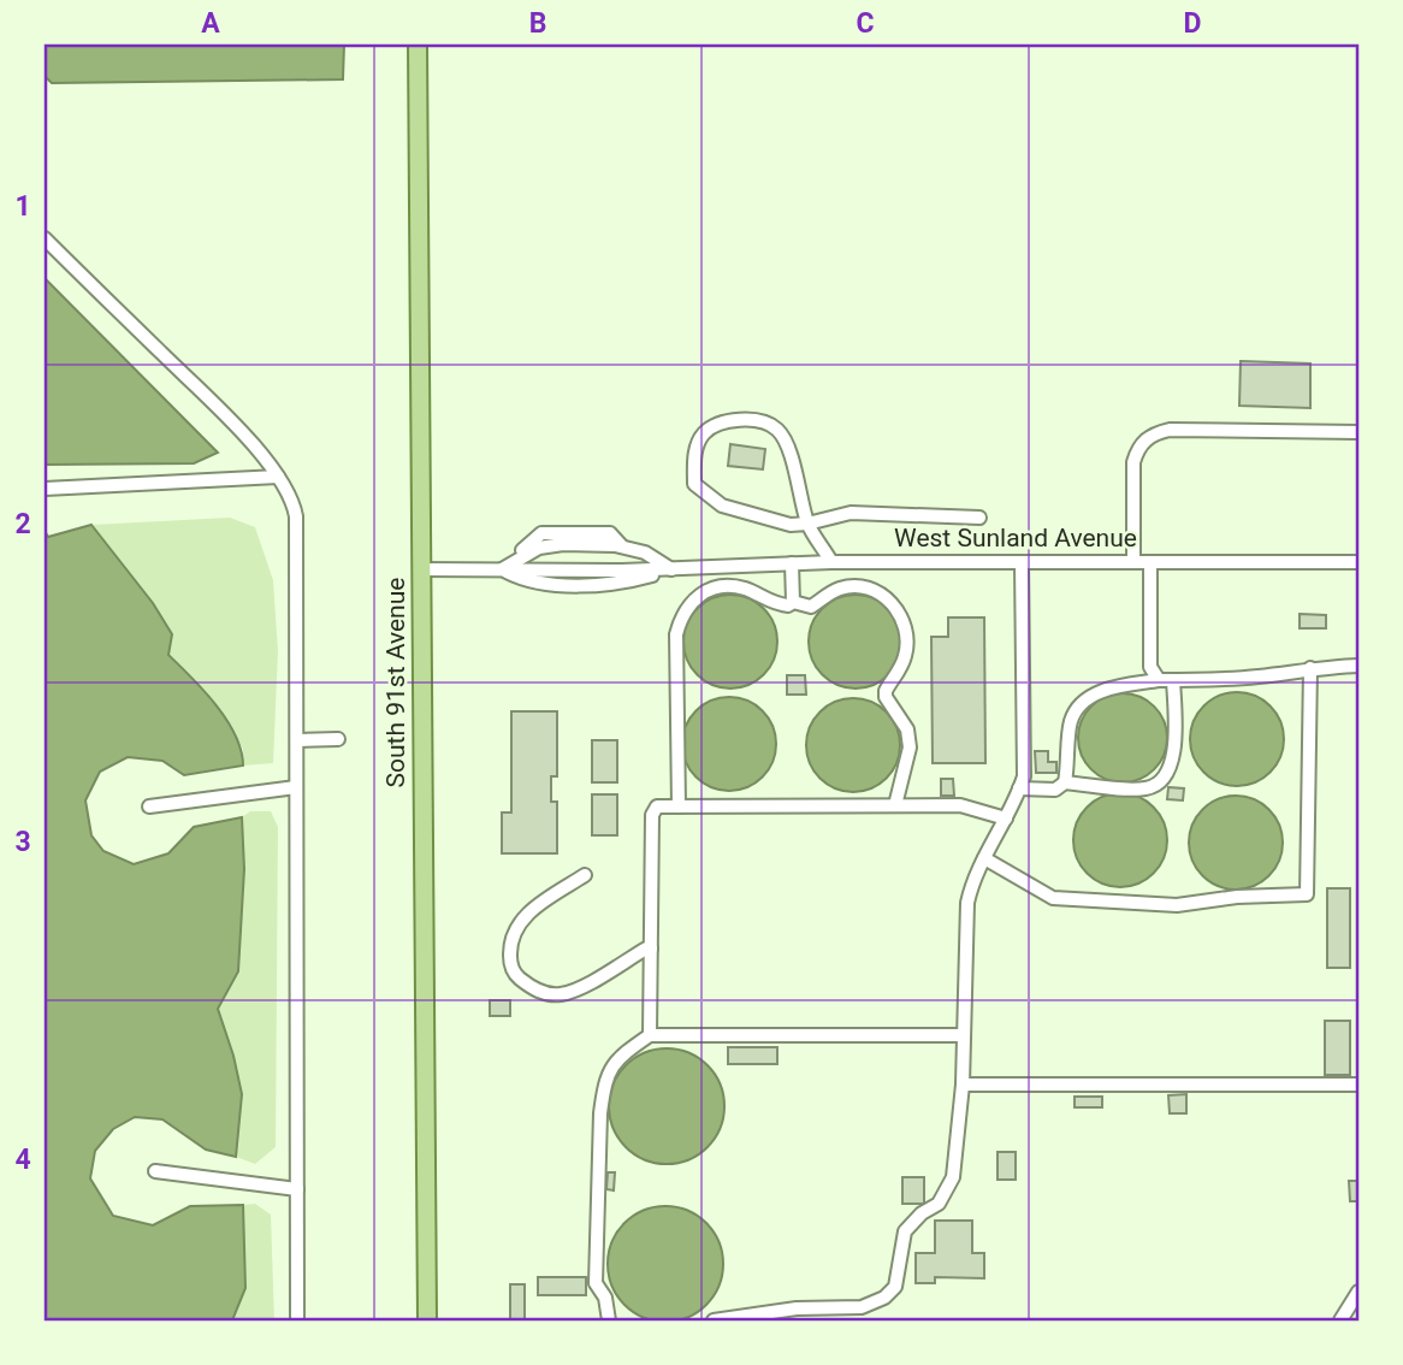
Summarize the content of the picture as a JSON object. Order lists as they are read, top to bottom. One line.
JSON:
{"streets":{"main road":["South 91st Avenue"],"street":["West Sunland Avenue"]},"crossings":[["West Sunland Avenue","South 91st Avenue"]],"grid":{"columns":["A","B","C","D"],"rows":["1","2","3","4"]}}
